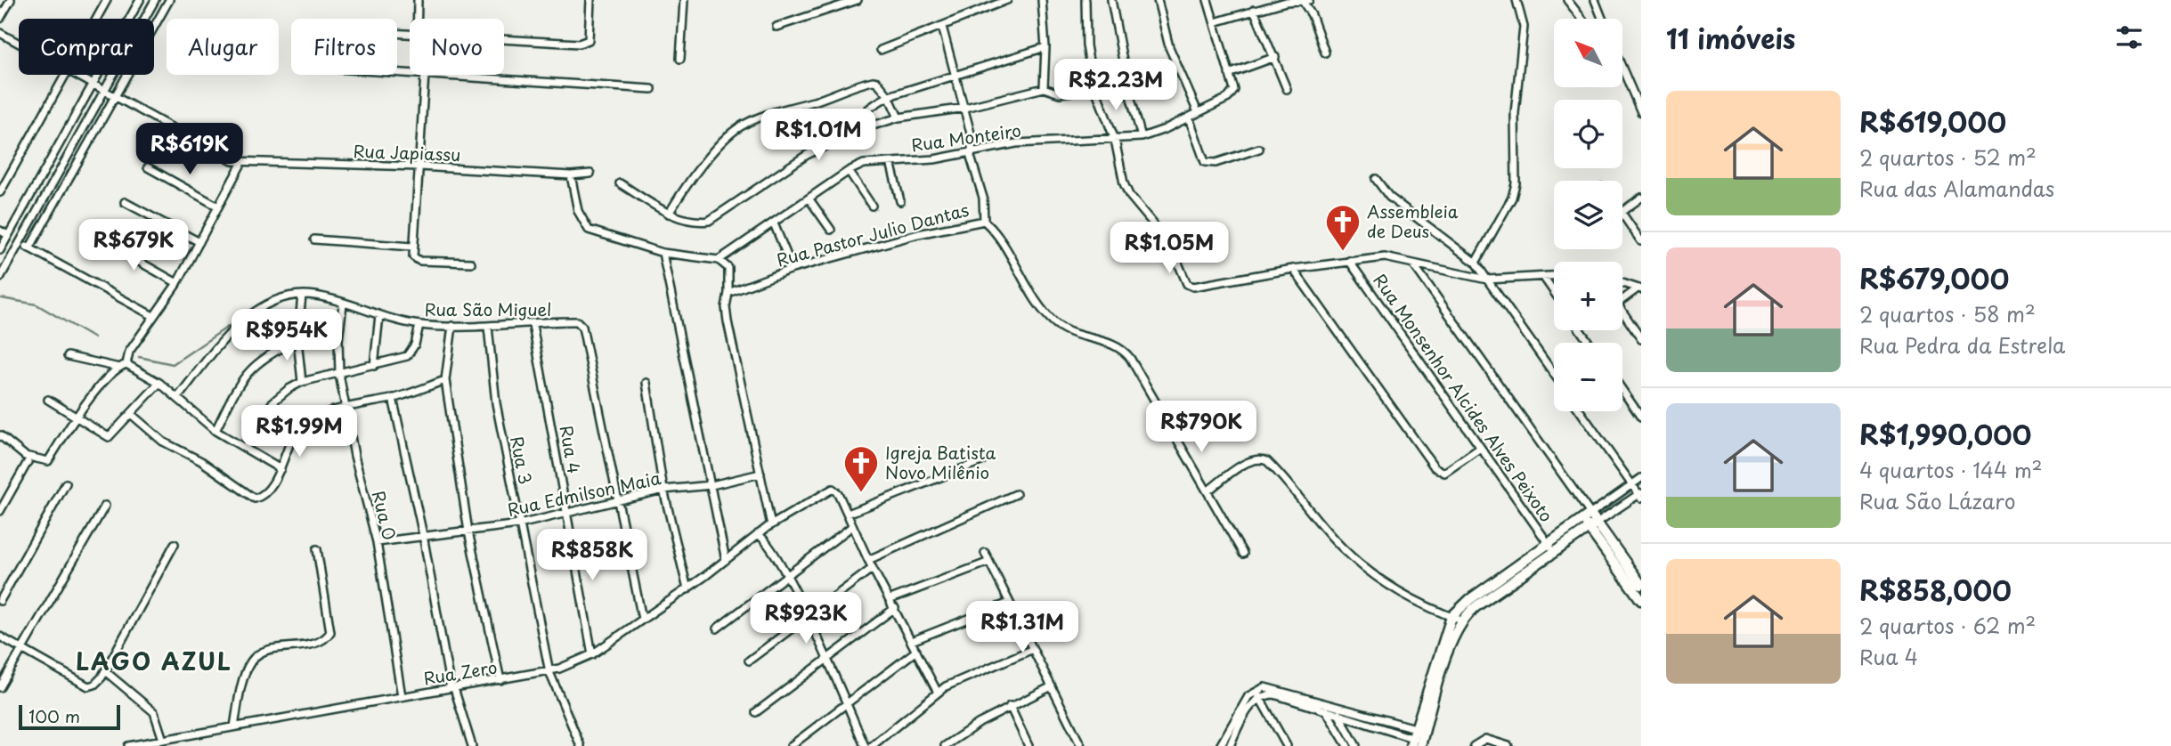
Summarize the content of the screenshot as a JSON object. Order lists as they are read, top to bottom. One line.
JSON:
{"streets":{"street":["Rua Monteiro","Rua Japiassu","Rua Pastor Julio Dantas","Rua São Miguel","Rua Monsenhor Alcides Alves Peixoto","Rua 4","Rua 3","Rua Edmilson Maia","Rua 0","Rua Zero"]},"crossings":[["Rua São Miguel","Rua 4"],["Rua São Miguel","Rua 3"],["Rua São Miguel","Rua Edmilson Maia"],["Rua São Miguel","Rua 0"],["Rua 4","Rua Edmilson Maia"],["Rua 4","Rua Zero"],["Rua 3","Rua Edmilson Maia"],["Rua 3","Rua Zero"],["Rua Edmilson Maia","Rua 0"],["Rua 0","Rua Zero"]],"districts":["LAGO AZUL"],"places":{"church":["Assembleia de Deus","Igreja Batista Novo Milênio"]},"scale_bar":"100 m","north":"top left","page":{"heading":"11 imóveis","map_buttons":["+","−"],"chip":["Comprar","Alugar","Filtros","Novo"],"price":["R$2.23M","R$1.01M","R$619K","R$679K","R$1.05M","R$954K","R$790K","R$1.99M","R$858K","R$923K","R$1.31M"],"list":[{"name":"R$619,000","note":"2 quartos · 52 m² · Rua das Alamandas"},{"name":"R$679,000","note":"2 quartos · 58 m² · Rua Pedra da Estrela"},{"name":"R$1,990,000","note":"4 quartos · 144 m² · Rua São Lázaro"},{"name":"R$858,000","note":"2 quartos · 62 m² · Rua 4"}],"scale":"100 m"}}
